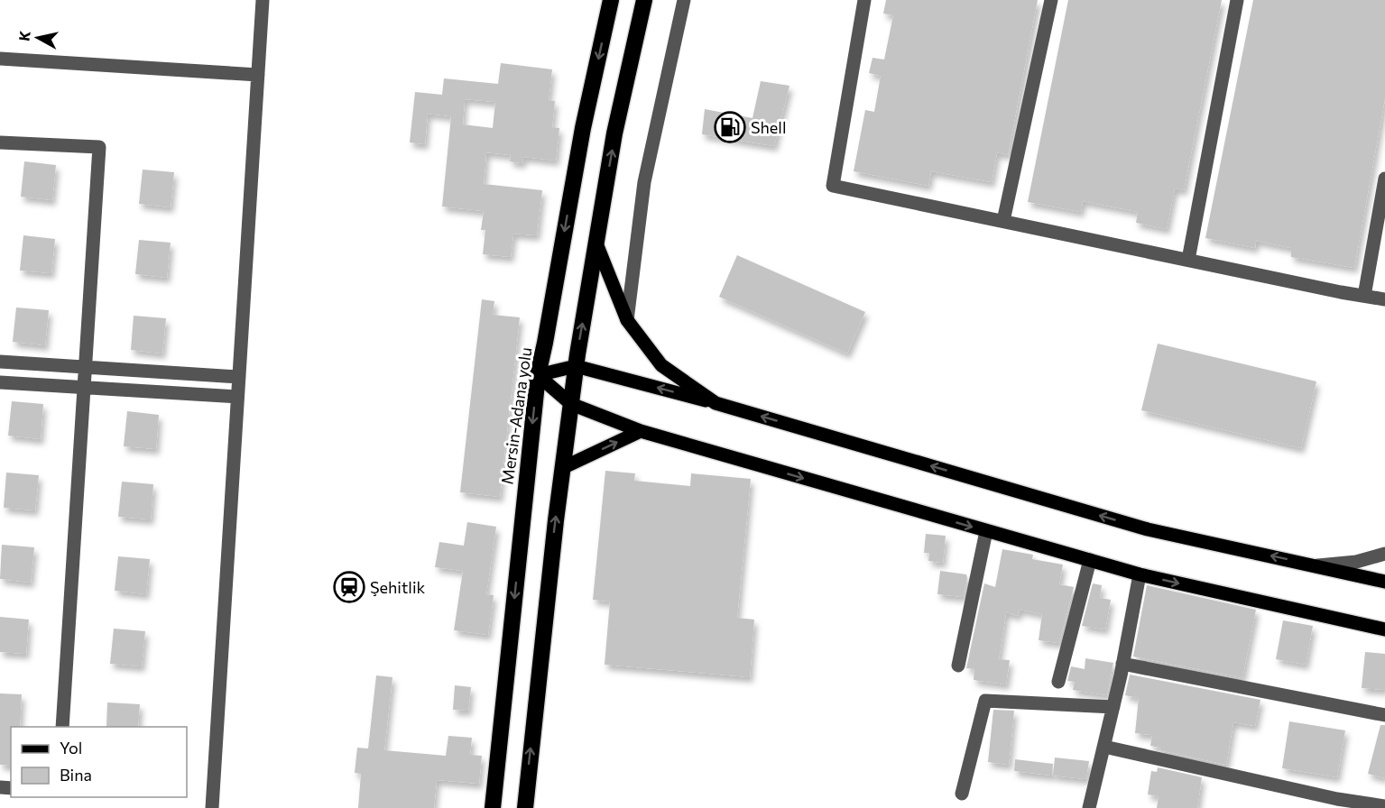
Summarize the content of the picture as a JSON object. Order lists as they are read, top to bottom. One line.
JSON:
{"streets":{"highway":["Mersin-Adana yolu"]},"places":{"fuel station":["Shell"],"station":["Şehitlik"]},"legend":["Yol","Bina"],"north":"left"}
